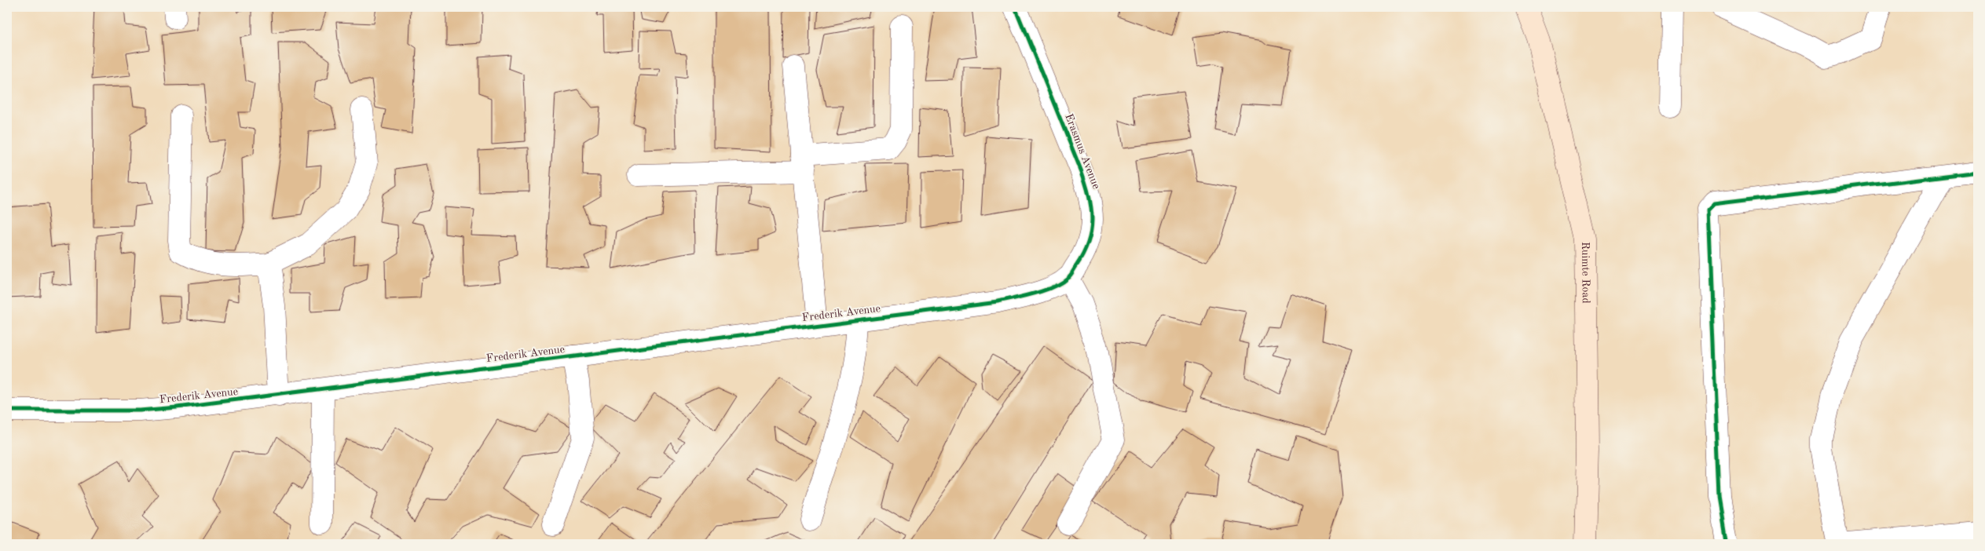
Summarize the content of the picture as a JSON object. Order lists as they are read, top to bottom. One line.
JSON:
{"streets":{"main road":["Ruimte Road"],"street":["Erasmus Avenue","Frederik Avenue"]},"crossings":[["Erasmus Avenue","Frederik Avenue"]]}
